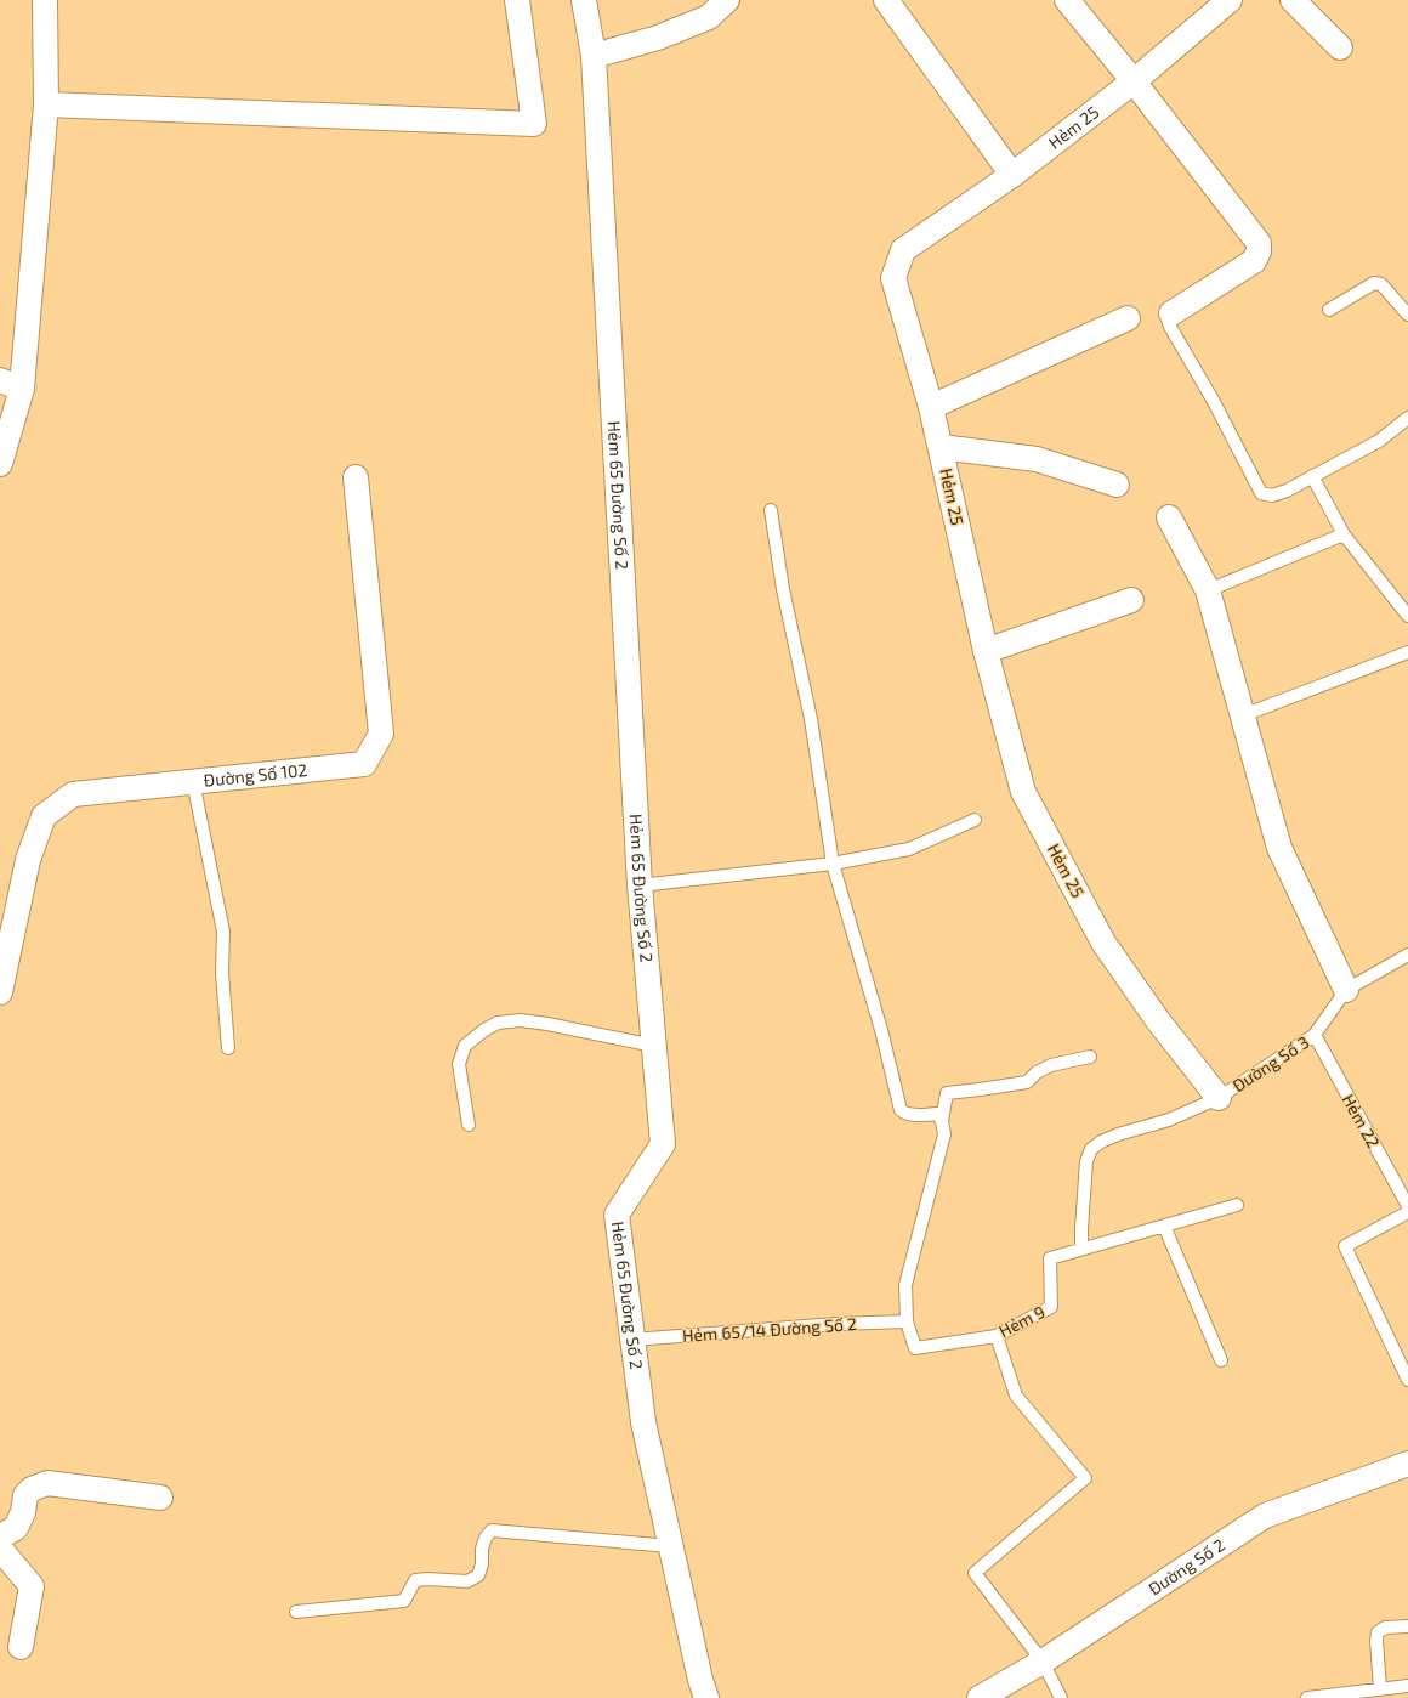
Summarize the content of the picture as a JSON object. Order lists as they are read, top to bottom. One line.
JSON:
{"streets":{"street":["Hẻm 25","Hẻm 65 Đường Số 2","Đường Số 102","Đường Số 2"],"lane":["Đường Số 3","Hẻm 22","Hẻm 9","Hẻm 65/14 Đường Số 2"]},"crossings":[["Hẻm 25","Đường Số 3"],["Hẻm 65 Đường Số 2","Hẻm 65/14 Đường Số 2"],["Đường Số 3","Hẻm 22"],["Đường Số 3","Hẻm 9"],["Hẻm 9","Hẻm 65/14 Đường Số 2"]]}
